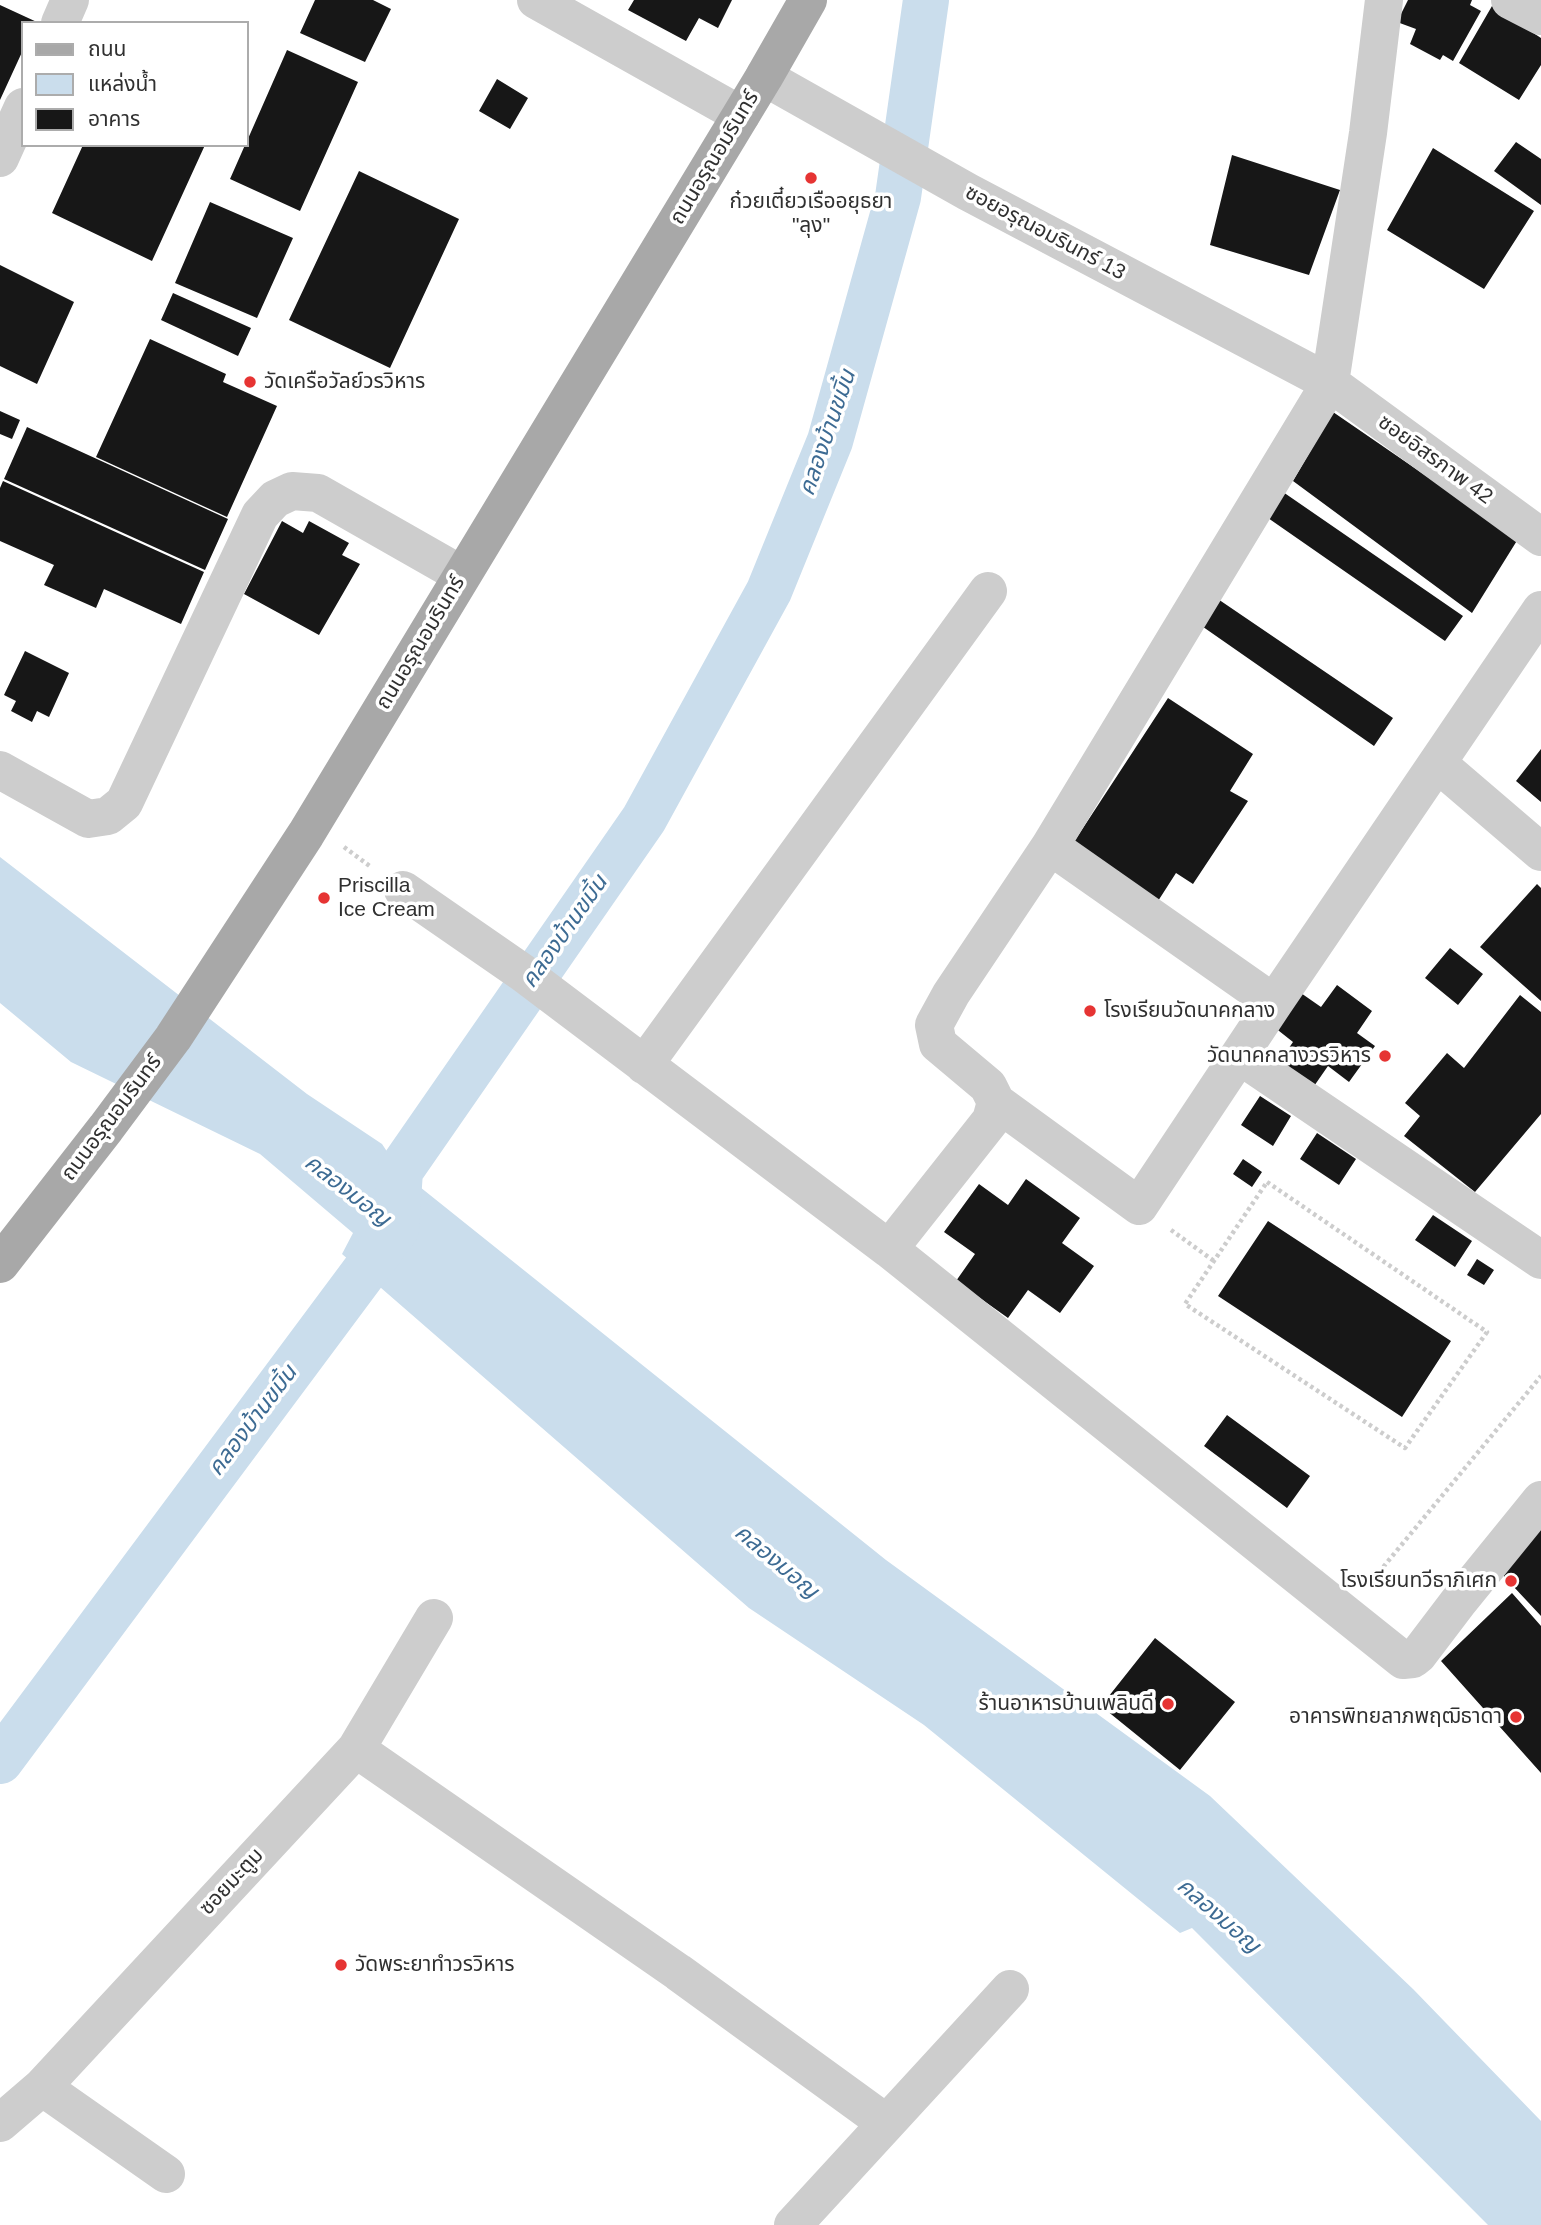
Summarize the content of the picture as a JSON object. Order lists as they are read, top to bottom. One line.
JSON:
{"streets":{"main road":["ถนนอรุณอมรินทร์"],"street":["ซอยอรุณอมรินทร์ 13","ซอยอิสรภาพ 42","ซอยมะตูม"]},"crossings":[["ถนนอรุณอมรินทร์","ซอยอรุณอมรินทร์ 13"],["ซอยอรุณอมรินทร์ 13","ซอยอิสรภาพ 42"]],"water":["คลองบ้านขมิ้น","คลองมอญ"],"places":["ก๋วยเตี๋ยวเรืออยุธยา \"ลุง\"","วัดเครือวัลย์วรวิหาร","Priscilla Ice Cream","โรงเรียนวัดนาคกลาง","วัดนาคกลางวรวิหาร","โรงเรียนทวีธาภิเศก","ร้านอาหารบ้านเพลินดี","อาคารพิทยลาภพฤฒิธาดา","วัดพระยาทําวรวิหาร"],"legend":["ถนน","แหล่งน้ำ","อาคาร"]}
